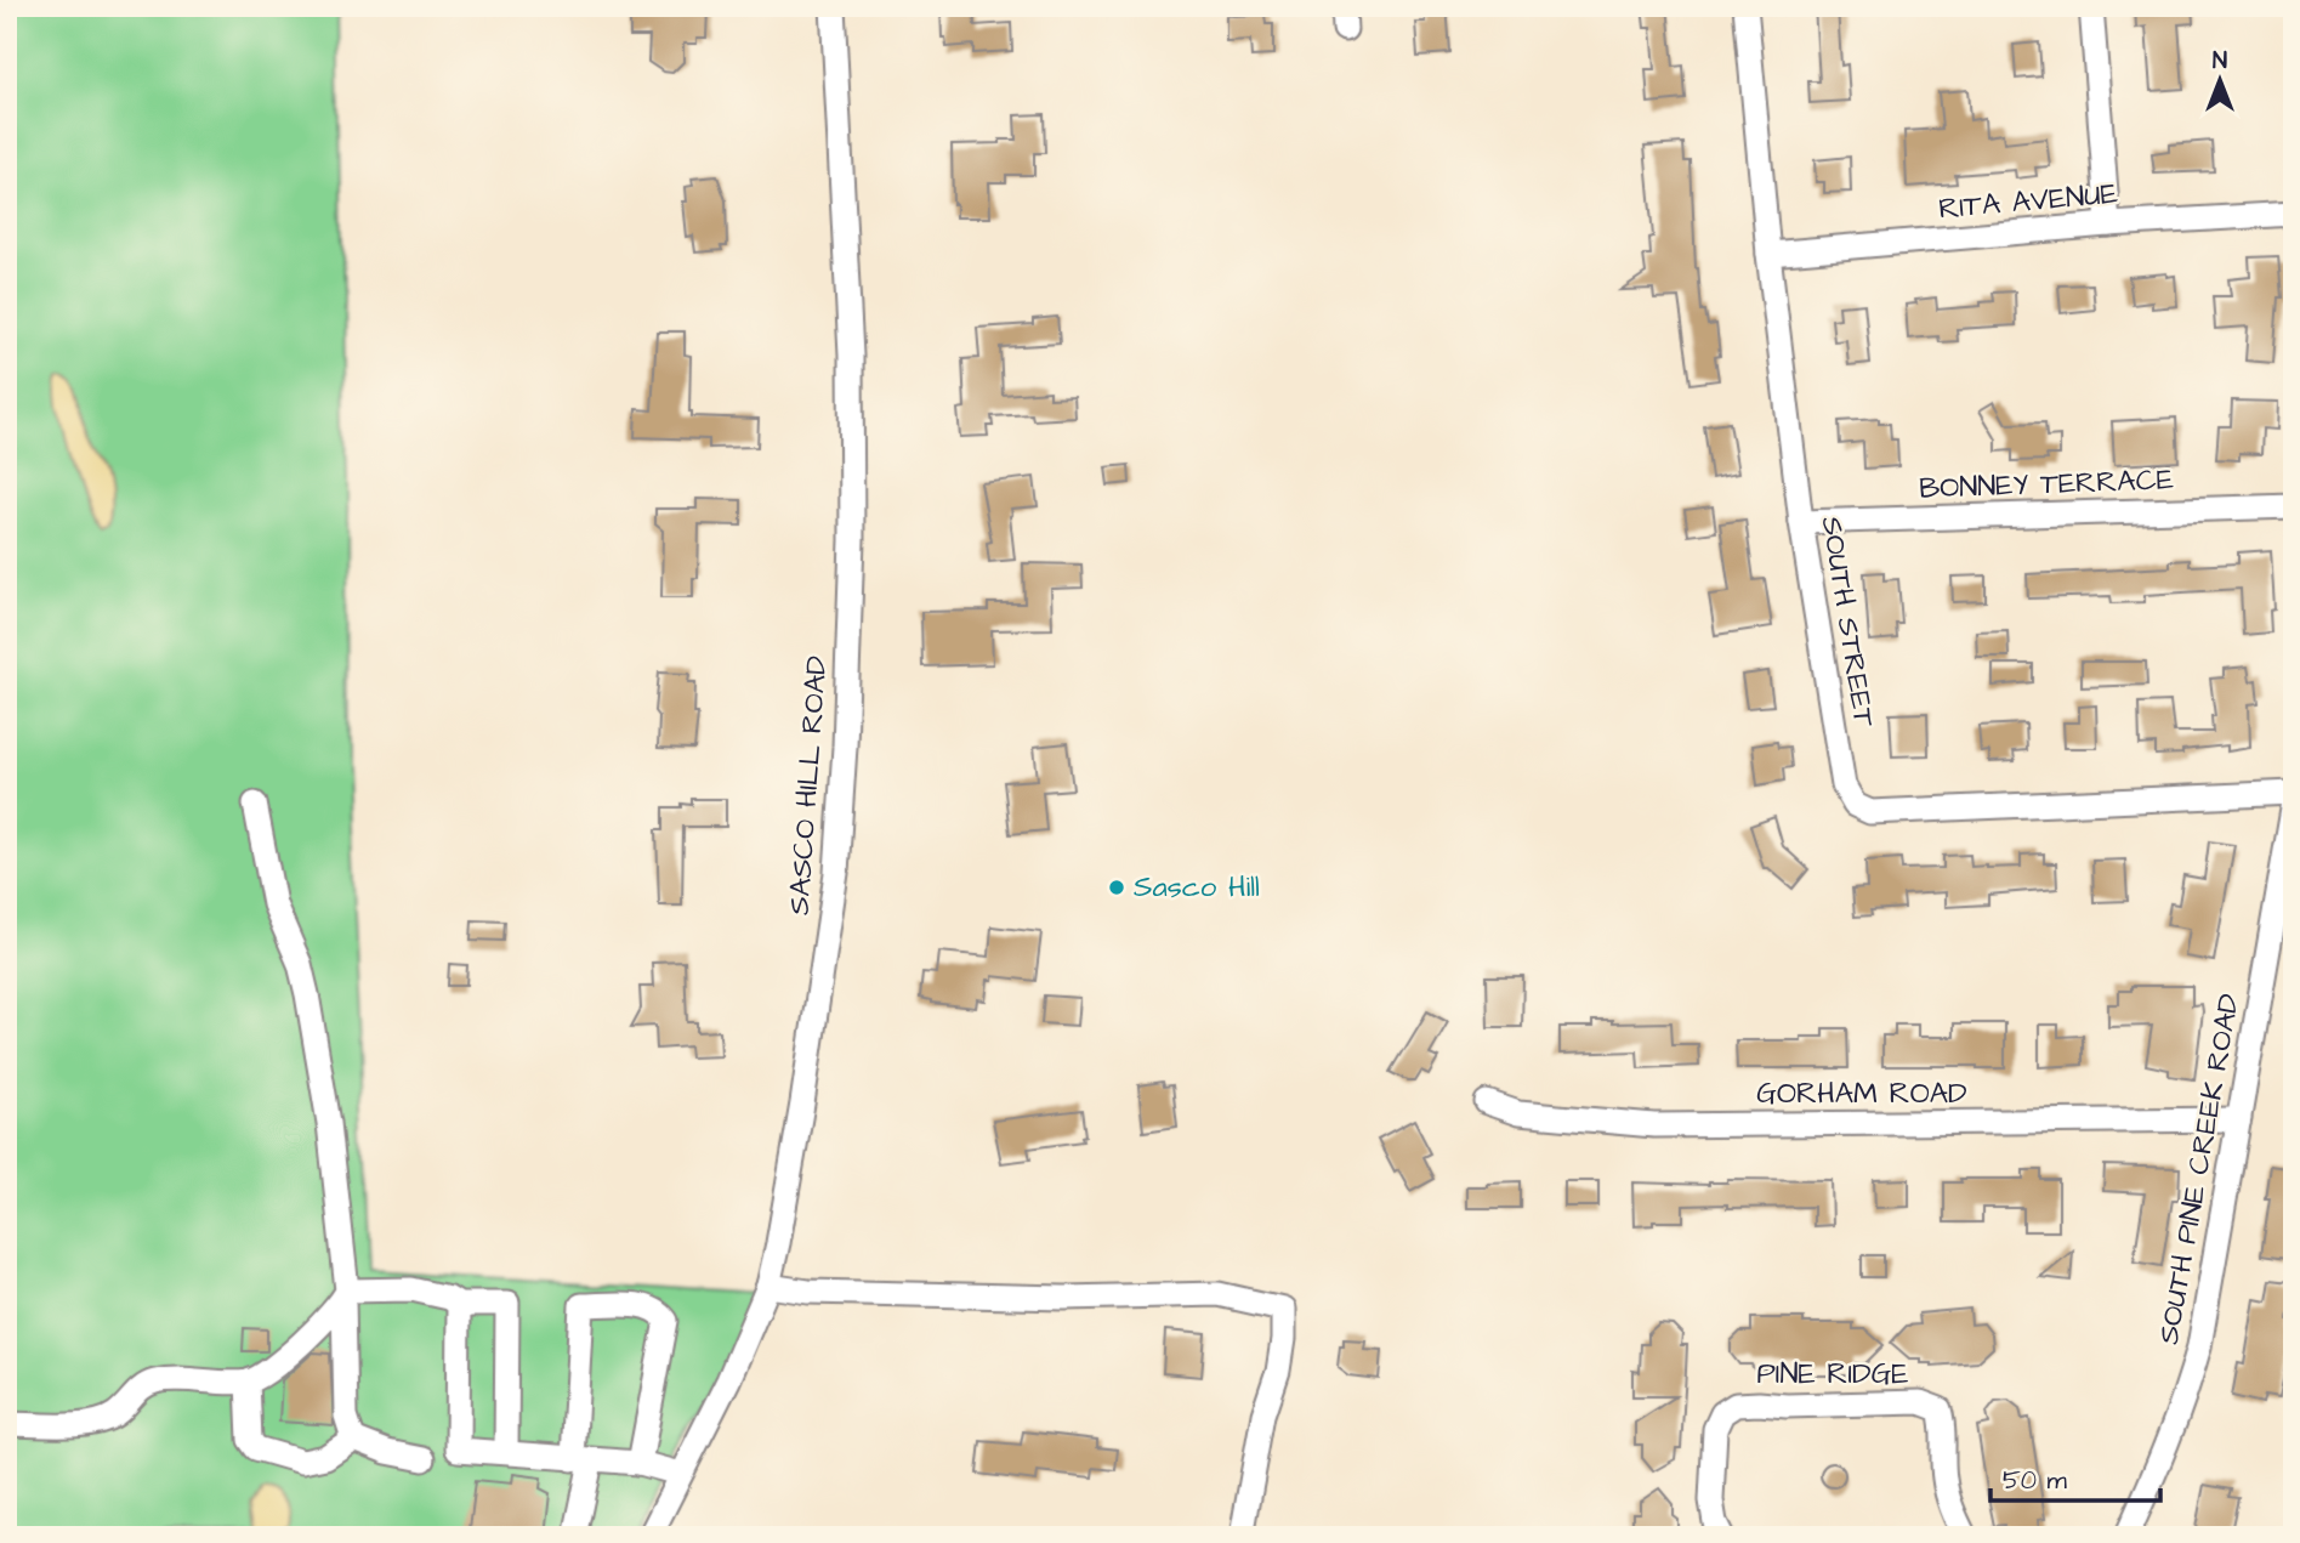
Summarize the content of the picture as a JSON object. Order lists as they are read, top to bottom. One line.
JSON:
{"streets":{"street":["RITA AVENUE","BONNEY TERRACE","SOUTH STREET","SASCO HILL ROAD","GORHAM ROAD","SOUTH PINE CREEK ROAD","PINE RIDGE"]},"crossings":[["RITA AVENUE","SOUTH STREET"],["BONNEY TERRACE","SOUTH STREET"],["GORHAM ROAD","SOUTH PINE CREEK ROAD"]],"places":["Sasco Hill"],"scale_bar":"50 m","north":"top"}
